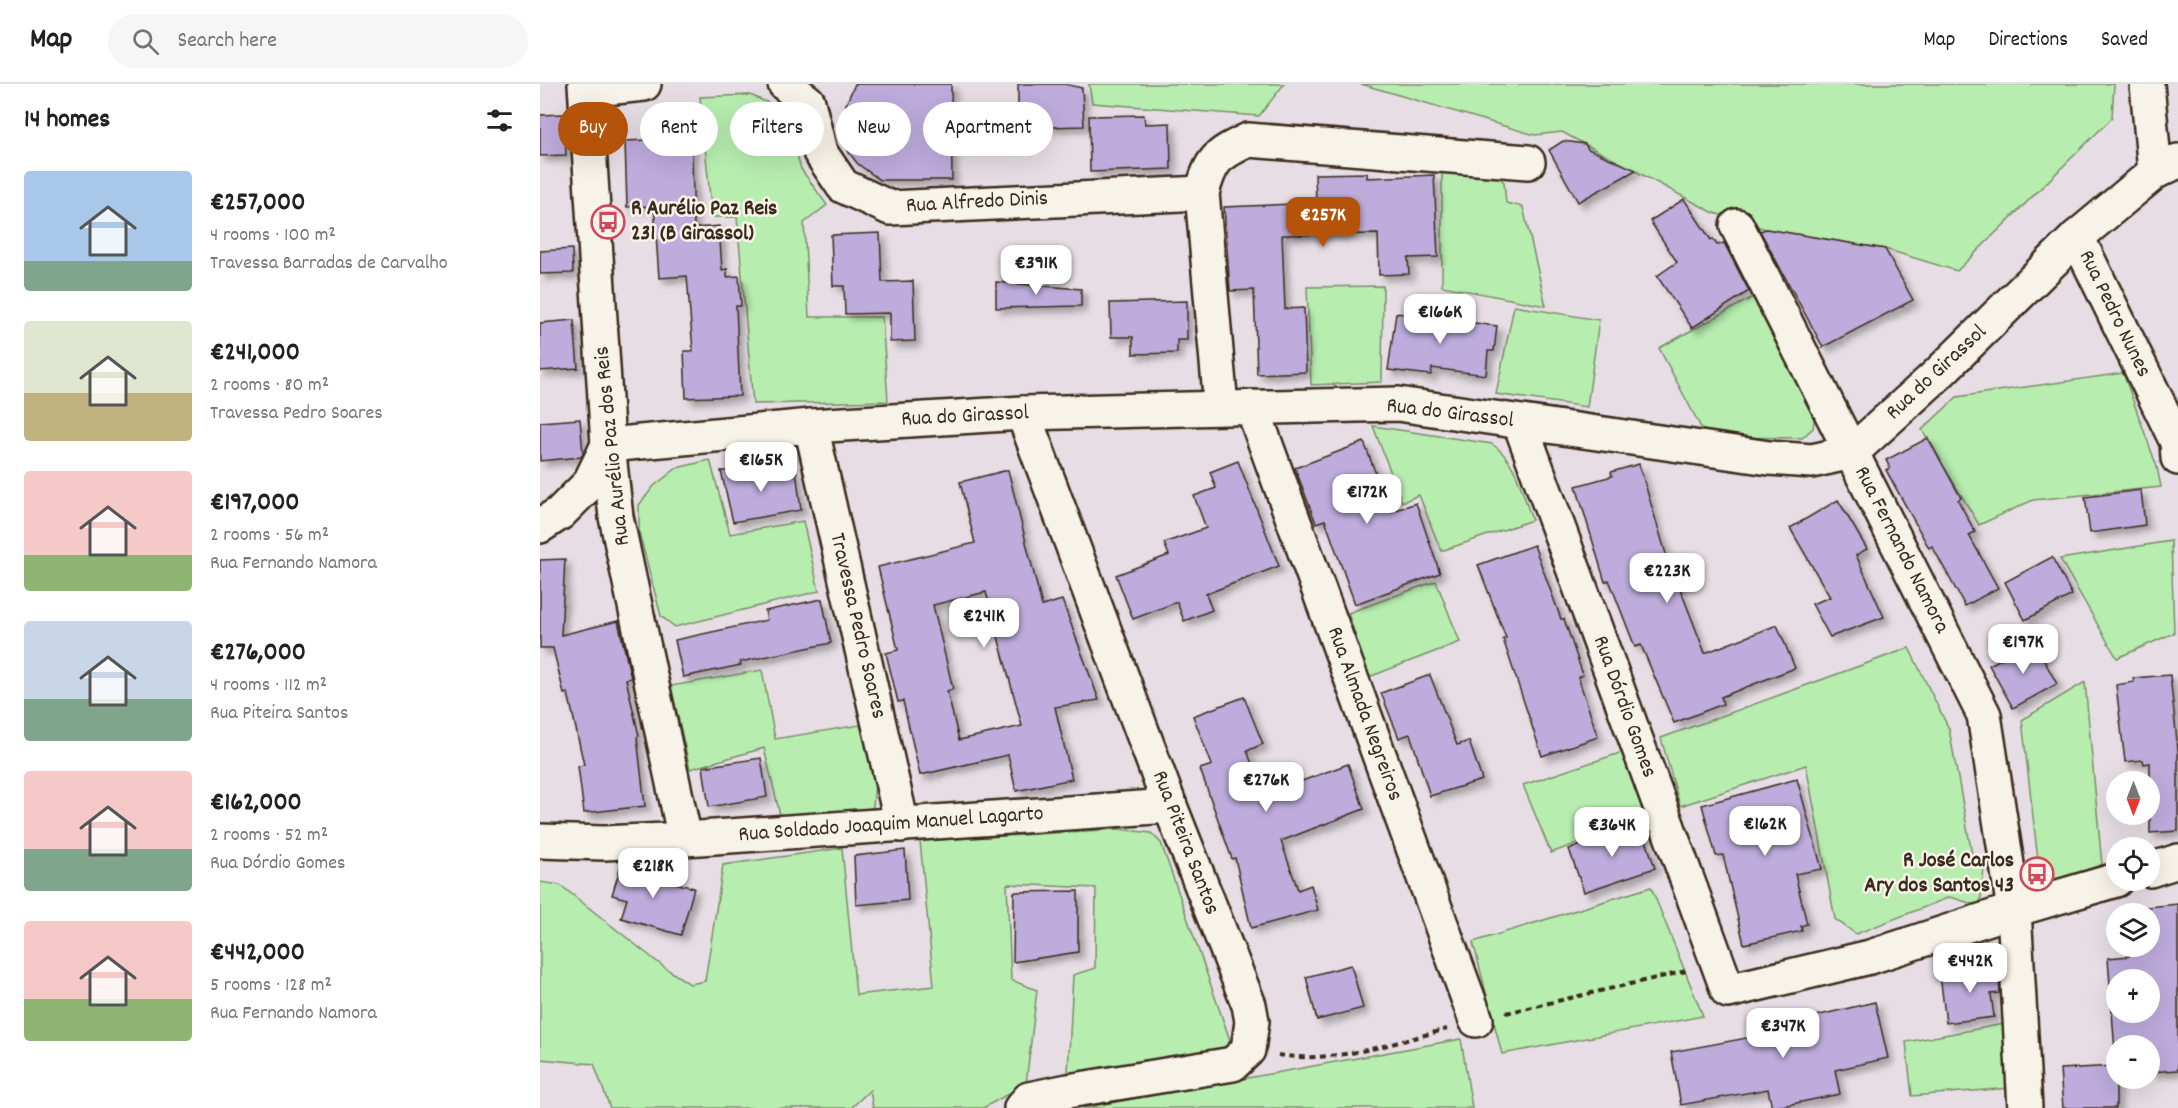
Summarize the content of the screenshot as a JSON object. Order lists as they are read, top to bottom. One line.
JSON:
{"streets":{"street":["Rua Alfredo Dinis","Rua Pedro Nunes","Rua do Girassol","Rua Aurélio Paz dos Reis","Rua Fernando Namora","Travessa Pedro Soares","Rua Dórdio Gomes","Rua Almada Negreiros","Rua Soldado Joaquim Manuel Lagarto","Rua Piteira Santos"]},"crossings":[["Rua Alfredo Dinis","Rua Almada Negreiros"],["Rua Pedro Nunes","Rua do Girassol"],["Rua do Girassol","Rua Aurélio Paz dos Reis"],["Rua do Girassol","Rua Fernando Namora"],["Rua do Girassol","Travessa Pedro Soares"],["Rua do Girassol","Rua Dórdio Gomes"],["Rua do Girassol","Rua Almada Negreiros"],["Rua do Girassol","Rua Piteira Santos"],["Rua Aurélio Paz dos Reis","Rua Soldado Joaquim Manuel Lagarto"],["Travessa Pedro Soares","Rua Soldado Joaquim Manuel Lagarto"],["Rua Soldado Joaquim Manuel Lagarto","Rua Piteira Santos"]],"places":{"bus stop":["R Aurélio Paz Reis 231 (B Girassol)","R José Carlos Ary dos Santos 43"]},"north":"bottom","page":{"header":"Map","search":"Search here","nav":["Map","Directions","Saved"],"heading":"14 homes","chip":["Buy","Rent","Filters","New","Apartment"],"list":[{"name":"€257,000","note":"4 rooms · 100 m² · Travessa Barradas de Carvalho"},{"name":"€241,000","note":"2 rooms · 80 m² · Travessa Pedro Soares"},{"name":"€197,000","note":"2 rooms · 56 m² · Rua Fernando Namora"},{"name":"€276,000","note":"4 rooms · 112 m² · Rua Piteira Santos"},{"name":"€162,000","note":"2 rooms · 52 m² · Rua Dórdio Gomes"},{"name":"€442,000","note":"5 rooms · 128 m² · Rua Fernando Namora"}],"price":["€257K","€391K","€166K","€165K","€172K","€223K","€241K","€197K","€276K","€162K","€364K","€218K","€442K","€347K"],"map_buttons":["+","−"]}}
